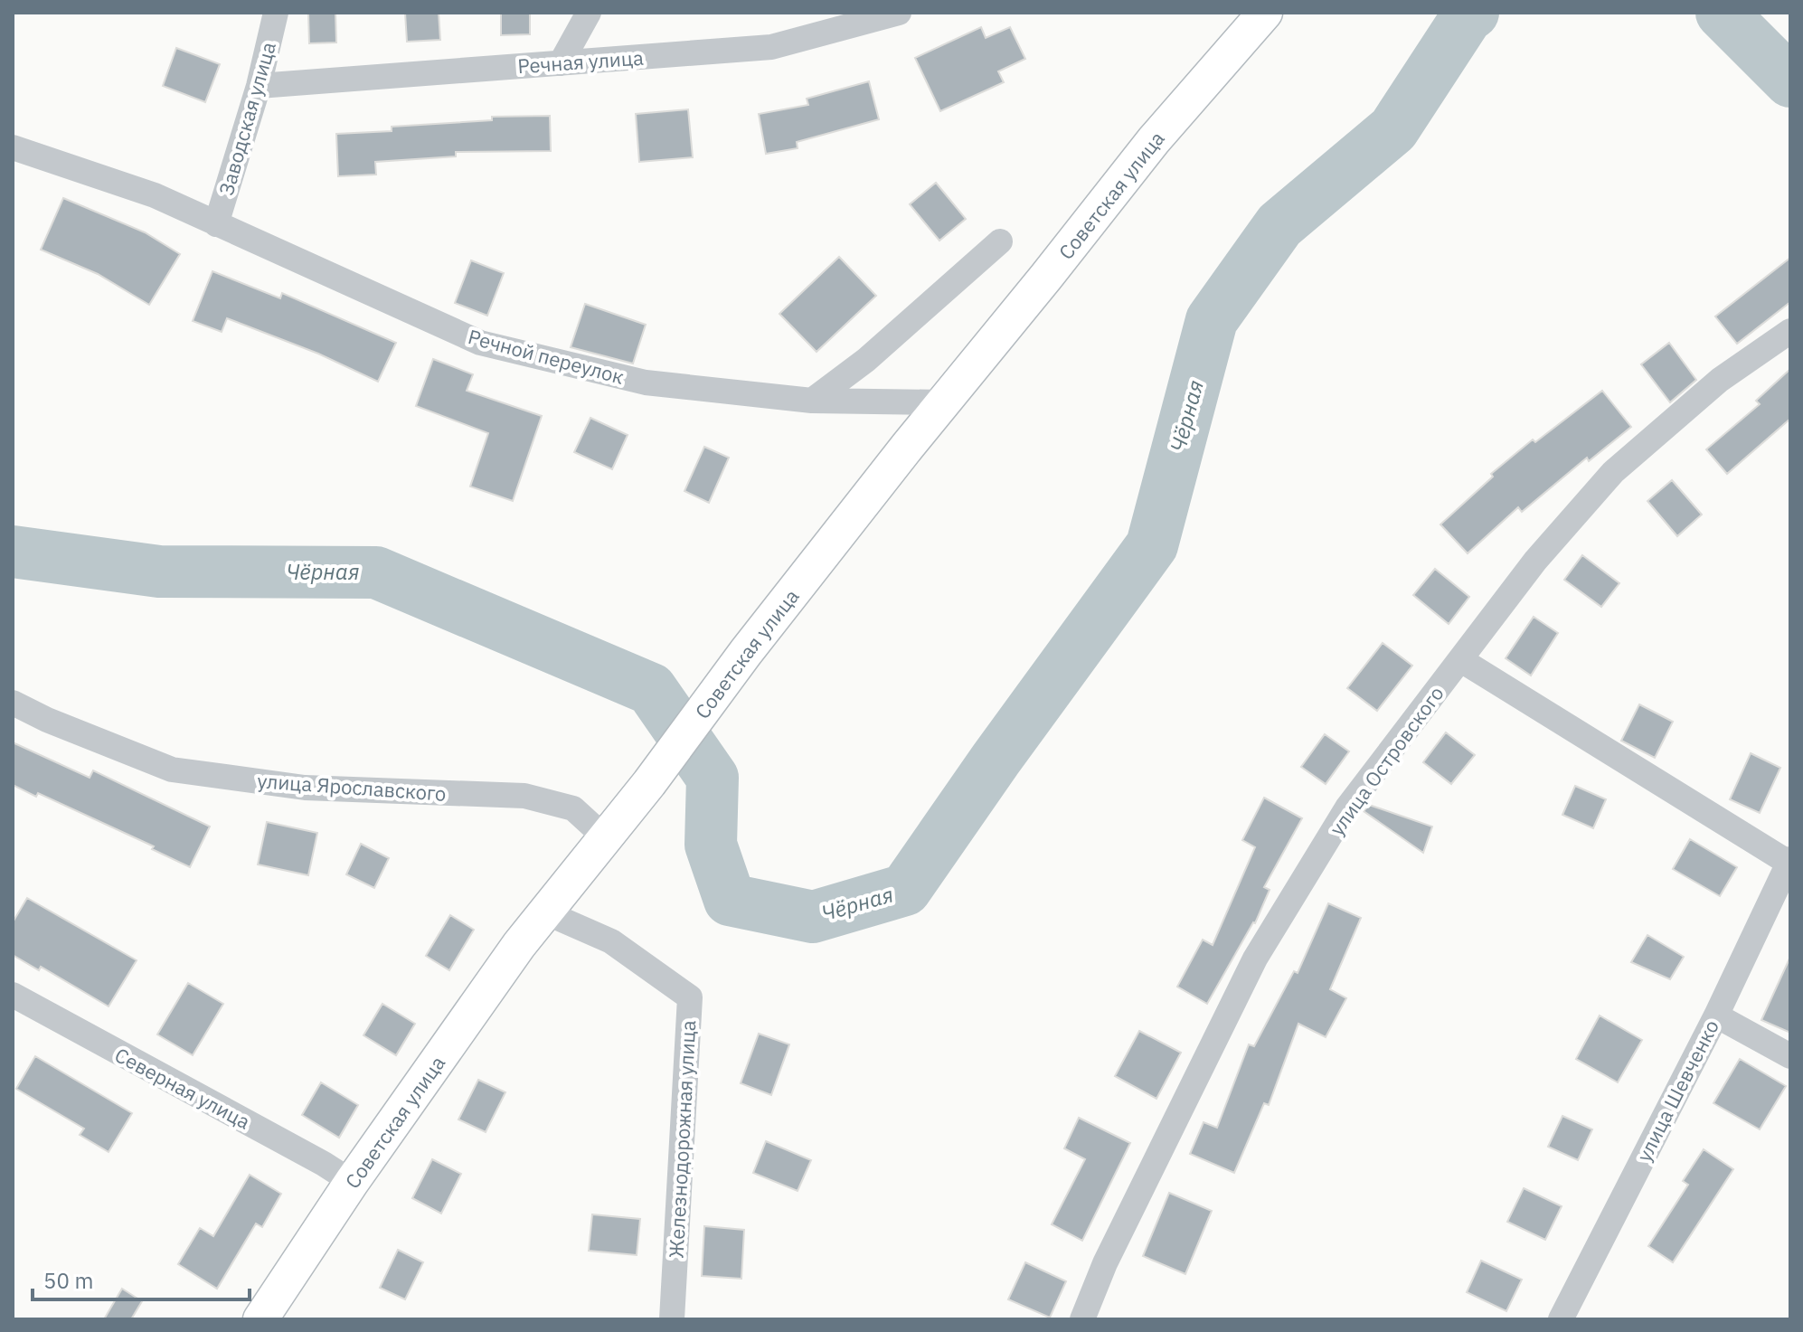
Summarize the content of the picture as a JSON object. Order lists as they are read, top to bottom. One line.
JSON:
{"streets":{"main road":["Советская улица"],"street":["Речная улица","Заводская улица","Речной переулок","улица Островского","улица Ярославского","Северная улица","улица Шевченко","Железнодорожная улица"]},"crossings":[["Речная улица","Заводская улица"],["Заводская улица","Речной переулок"],["Советская улица","Речной переулок"],["Советская улица","улица Ярославского"],["Советская улица","Северная улица"],["Советская улица","Железнодорожная улица"]],"water":["Чёрная"],"scale_bar":"50 m"}
